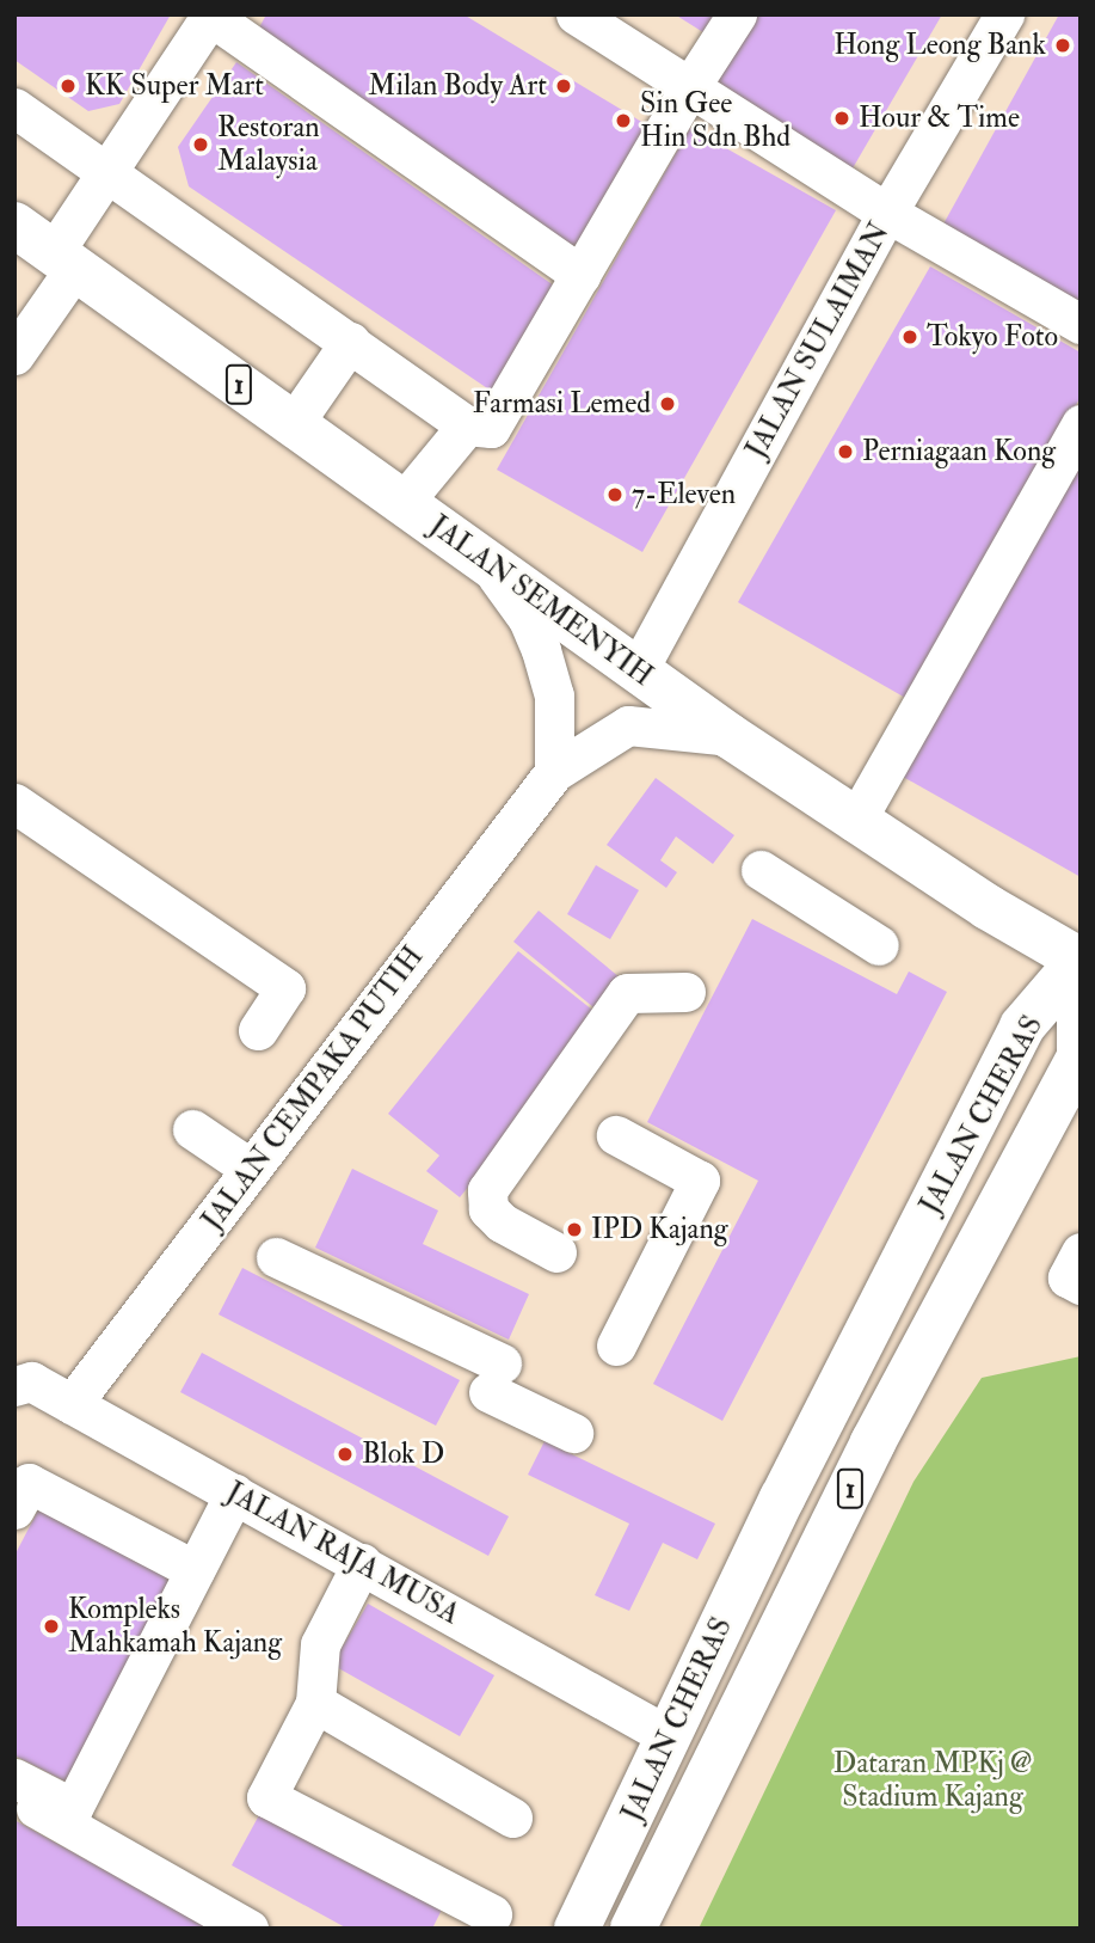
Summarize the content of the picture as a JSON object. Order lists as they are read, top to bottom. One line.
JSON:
{"streets":{"main road":["1","JALAN SEMENYIH","JALAN CHERAS"],"street":["JALAN SULAIMAN","JALAN CEMPAKA PUTIH","JALAN RAJA MUSA"]},"crossings":[["JALAN SULAIMAN","JALAN SEMENYIH"],["JALAN SEMENYIH","JALAN CEMPAKA PUTIH"],["JALAN SEMENYIH","JALAN CHERAS"],["JALAN CEMPAKA PUTIH","JALAN RAJA MUSA"],["JALAN CHERAS","JALAN RAJA MUSA"]],"parks":["Dataran MPKj @ Stadium Kajang"],"places":["Hong Leong Bank","KK Super Mart","Milan Body Art","Hour & Time","Sin Gee Hin Sdn Bhd","Restoran Malaysia","Tokyo Foto","Farmasi Lemed","Perniagaan Kong","7-Eleven","IPD Kajang","Blok D","Kompleks Mahkamah Kajang"]}
